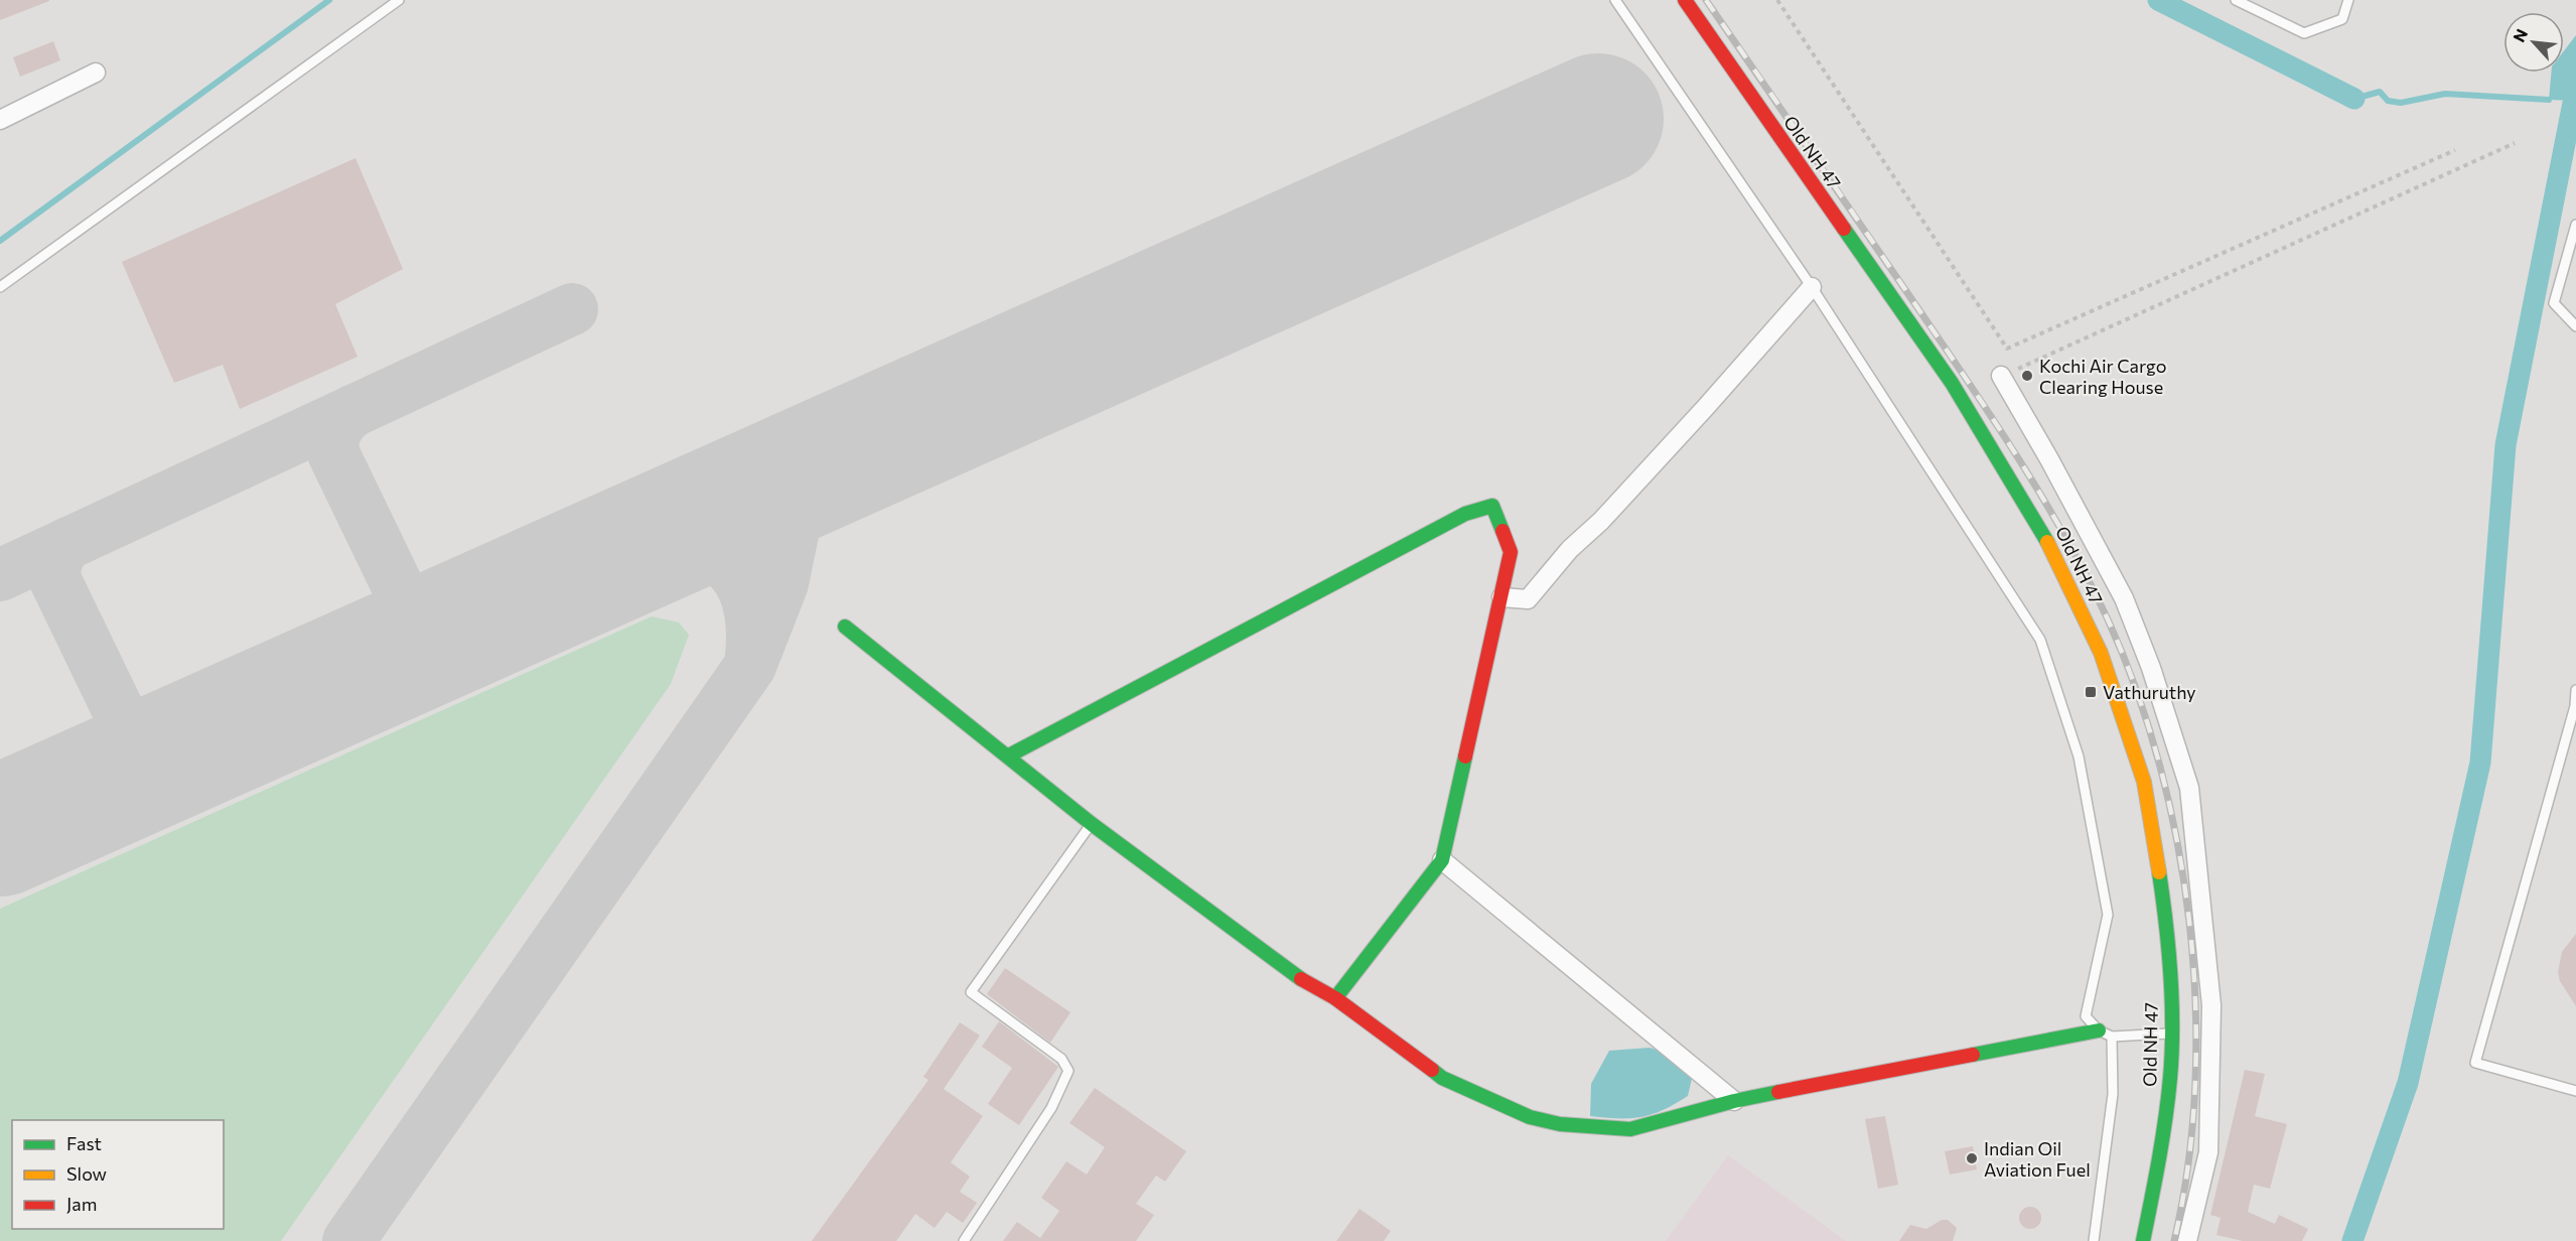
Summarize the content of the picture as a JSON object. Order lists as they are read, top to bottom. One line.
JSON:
{"streets":{"street":["Old NH 47"]},"places":{"other":["Kochi Air Cargo Clearing House","Indian Oil Aviation Fuel"],"transit":["Vathuruthy"]},"legend":["Fast","Slow","Jam"],"north":"top left"}
